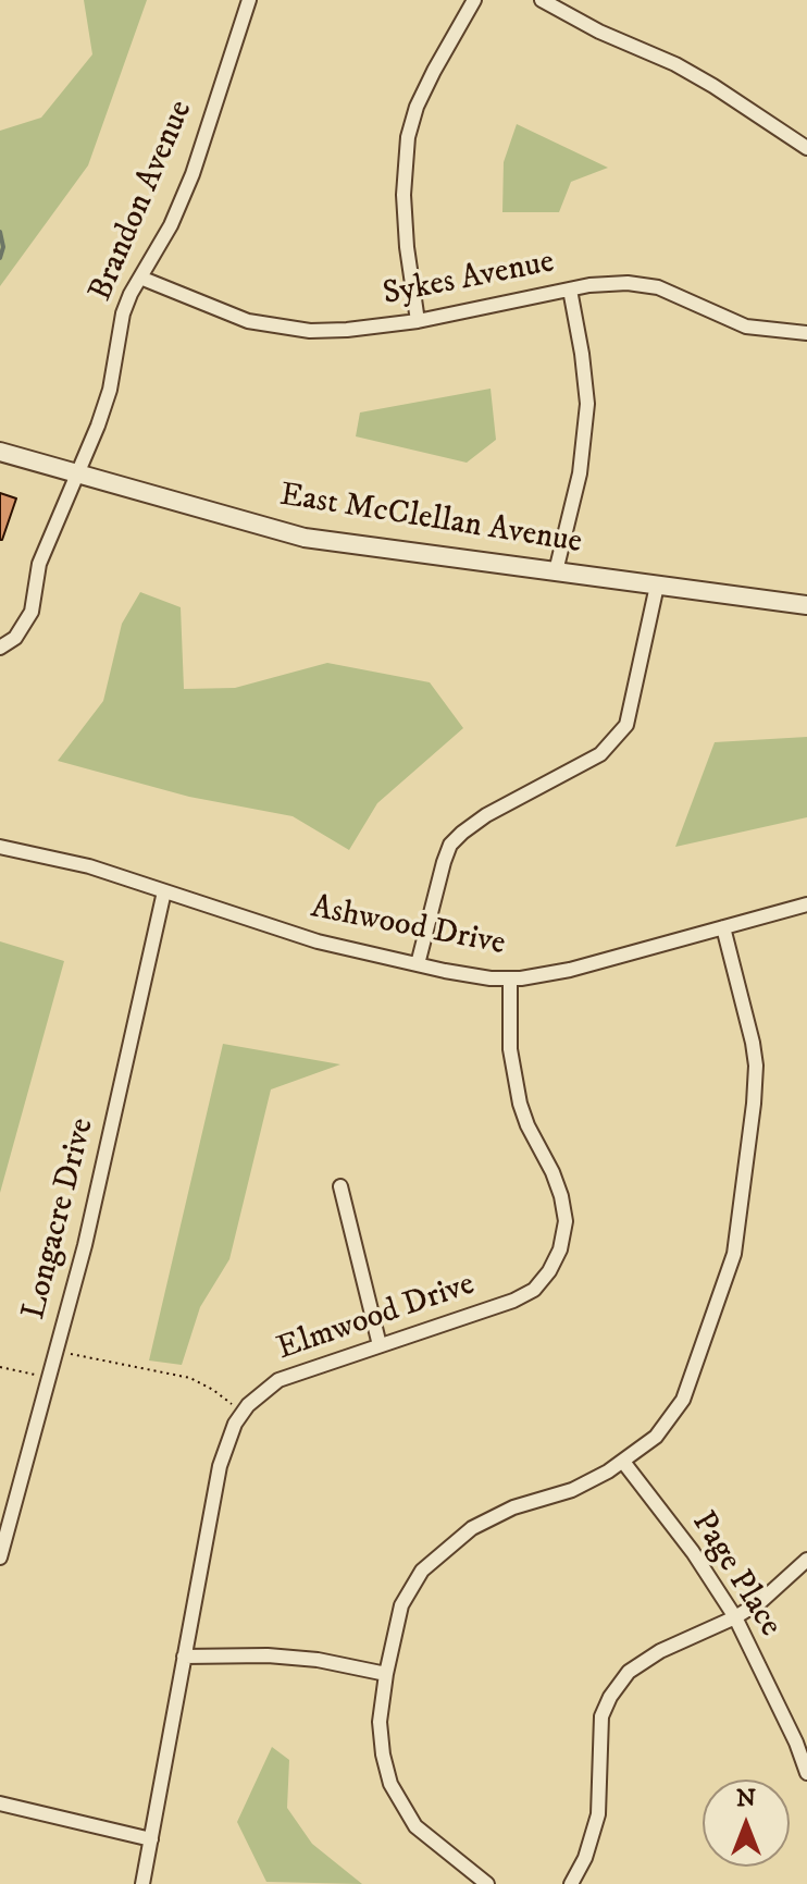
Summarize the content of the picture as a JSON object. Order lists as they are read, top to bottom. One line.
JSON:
{"streets":{"street":["Brandon Avenue","Sykes Avenue","East McClellan Avenue","Ashwood Drive","Longacre Drive","Elmwood Drive","Page Place"]},"crossings":[["Brandon Avenue","Sykes Avenue"],["Brandon Avenue","East McClellan Avenue"],["Ashwood Drive","Longacre Drive"],["Ashwood Drive","Elmwood Drive"]],"north":"top"}
